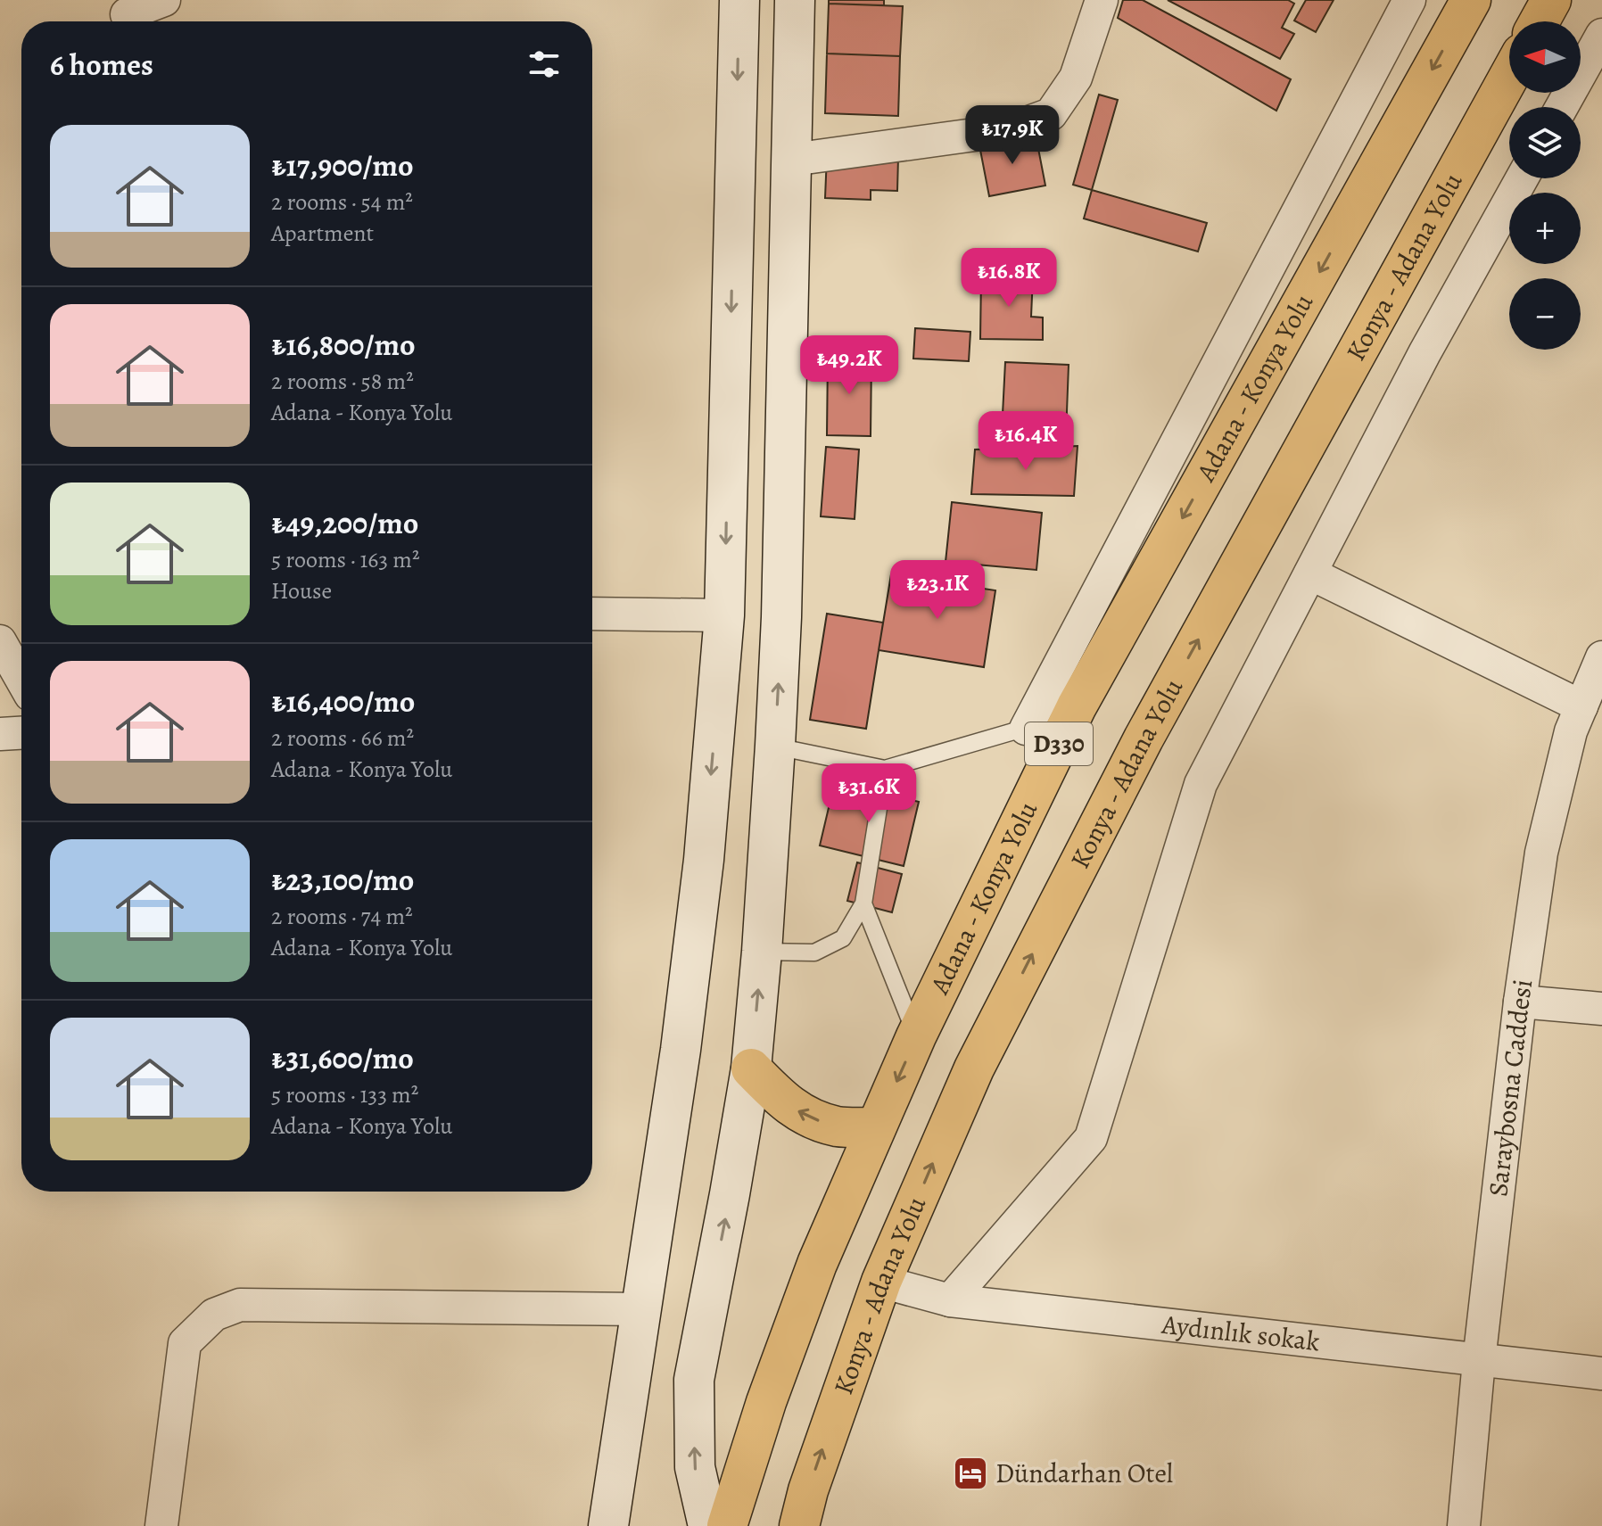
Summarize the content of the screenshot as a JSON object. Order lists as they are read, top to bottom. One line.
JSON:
{"streets":{"highway":["Konya - Adana Yolu","Adana - Konya Yolu","D330"],"street":["Saraybosna Caddesi","Aydınlık sokak"]},"crossings":[["Konya - Adana Yolu","Aydınlık sokak"],["Saraybosna Caddesi","Aydınlık sokak"]],"one_way":["Konya - Adana Yolu","Adana - Konya Yolu"],"places":{"hotel":["Dündarhan Otel"]},"north":"left","page":{"map_buttons":["+","−"],"heading":"6 homes","price":["₺17.9K","₺16.8K","₺49.2K","₺16.4K","₺23.1K","₺31.6K"],"list":[{"name":"₺17,900/mo","note":"2 rooms · 54 m² · Apartment"},{"name":"₺16,800/mo","note":"2 rooms · 58 m² · Adana - Konya Yolu"},{"name":"₺49,200/mo","note":"5 rooms · 163 m² · House"},{"name":"₺16,400/mo","note":"2 rooms · 66 m² · Adana - Konya Yolu"},{"name":"₺23,100/mo","note":"2 rooms · 74 m² · Adana - Konya Yolu"},{"name":"₺31,600/mo","note":"5 rooms · 133 m² · Adana - Konya Yolu"}]}}
